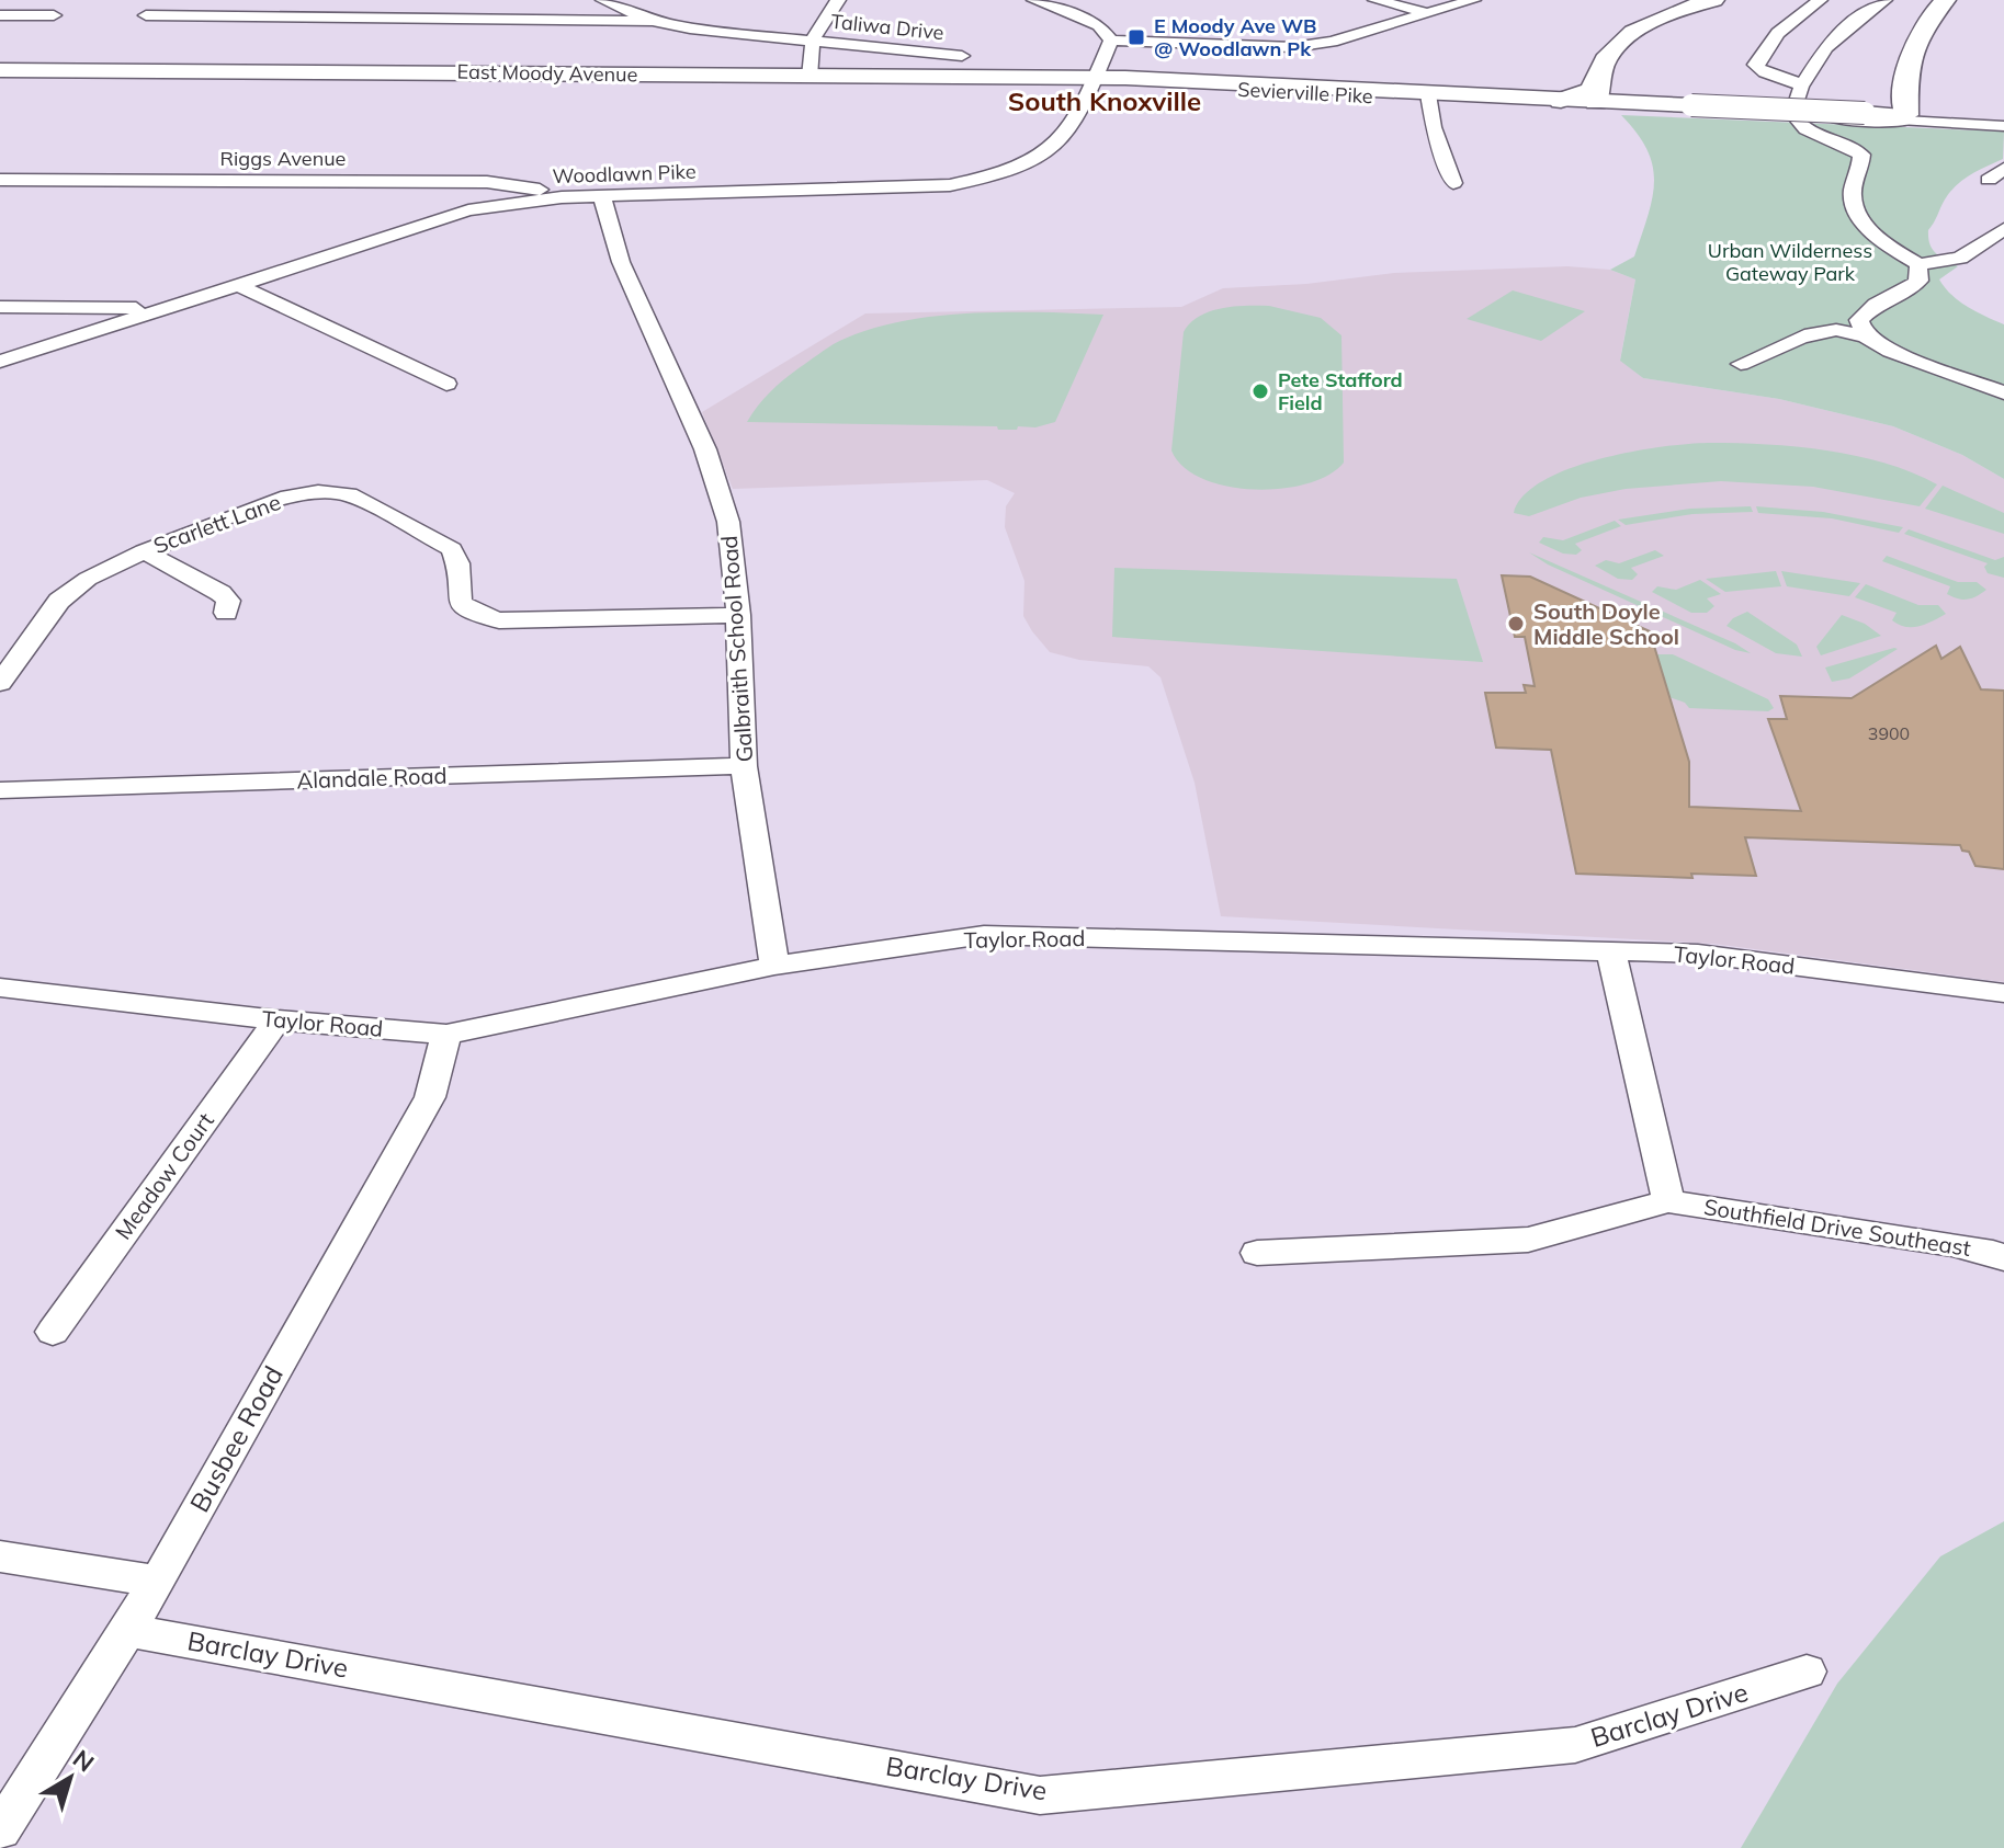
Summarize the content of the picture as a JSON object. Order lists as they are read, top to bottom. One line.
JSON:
{"streets":{"main road":["East Moody Avenue","Sevierville Pike"],"street":["Taliwa Drive","Riggs Avenue","Woodlawn Pike","Scarlett Lane","Galbraith School Road","Alandale Road","Taylor Road","Meadow Court","Southfield Drive Southeast","Busbee Road","Barclay Drive"]},"crossings":[["East Moody Avenue","Sevierville Pike"],["East Moody Avenue","Woodlawn Pike"],["Sevierville Pike","Woodlawn Pike"],["Riggs Avenue","Woodlawn Pike"],["Woodlawn Pike","Galbraith School Road"],["Scarlett Lane","Galbraith School Road"],["Galbraith School Road","Alandale Road"],["Galbraith School Road","Taylor Road"],["Taylor Road","Meadow Court"],["Taylor Road","Busbee Road"],["Busbee Road","Barclay Drive"]],"districts":["South Knoxville"],"parks":["Urban Wilderness Gateway Park"],"places":{"transit":["E Moody Ave WB @ Woodlawn Pk"],"other":["Pete Stafford Field","South Doyle Middle School"]},"house_numbers":["3900"],"north":"top right"}
